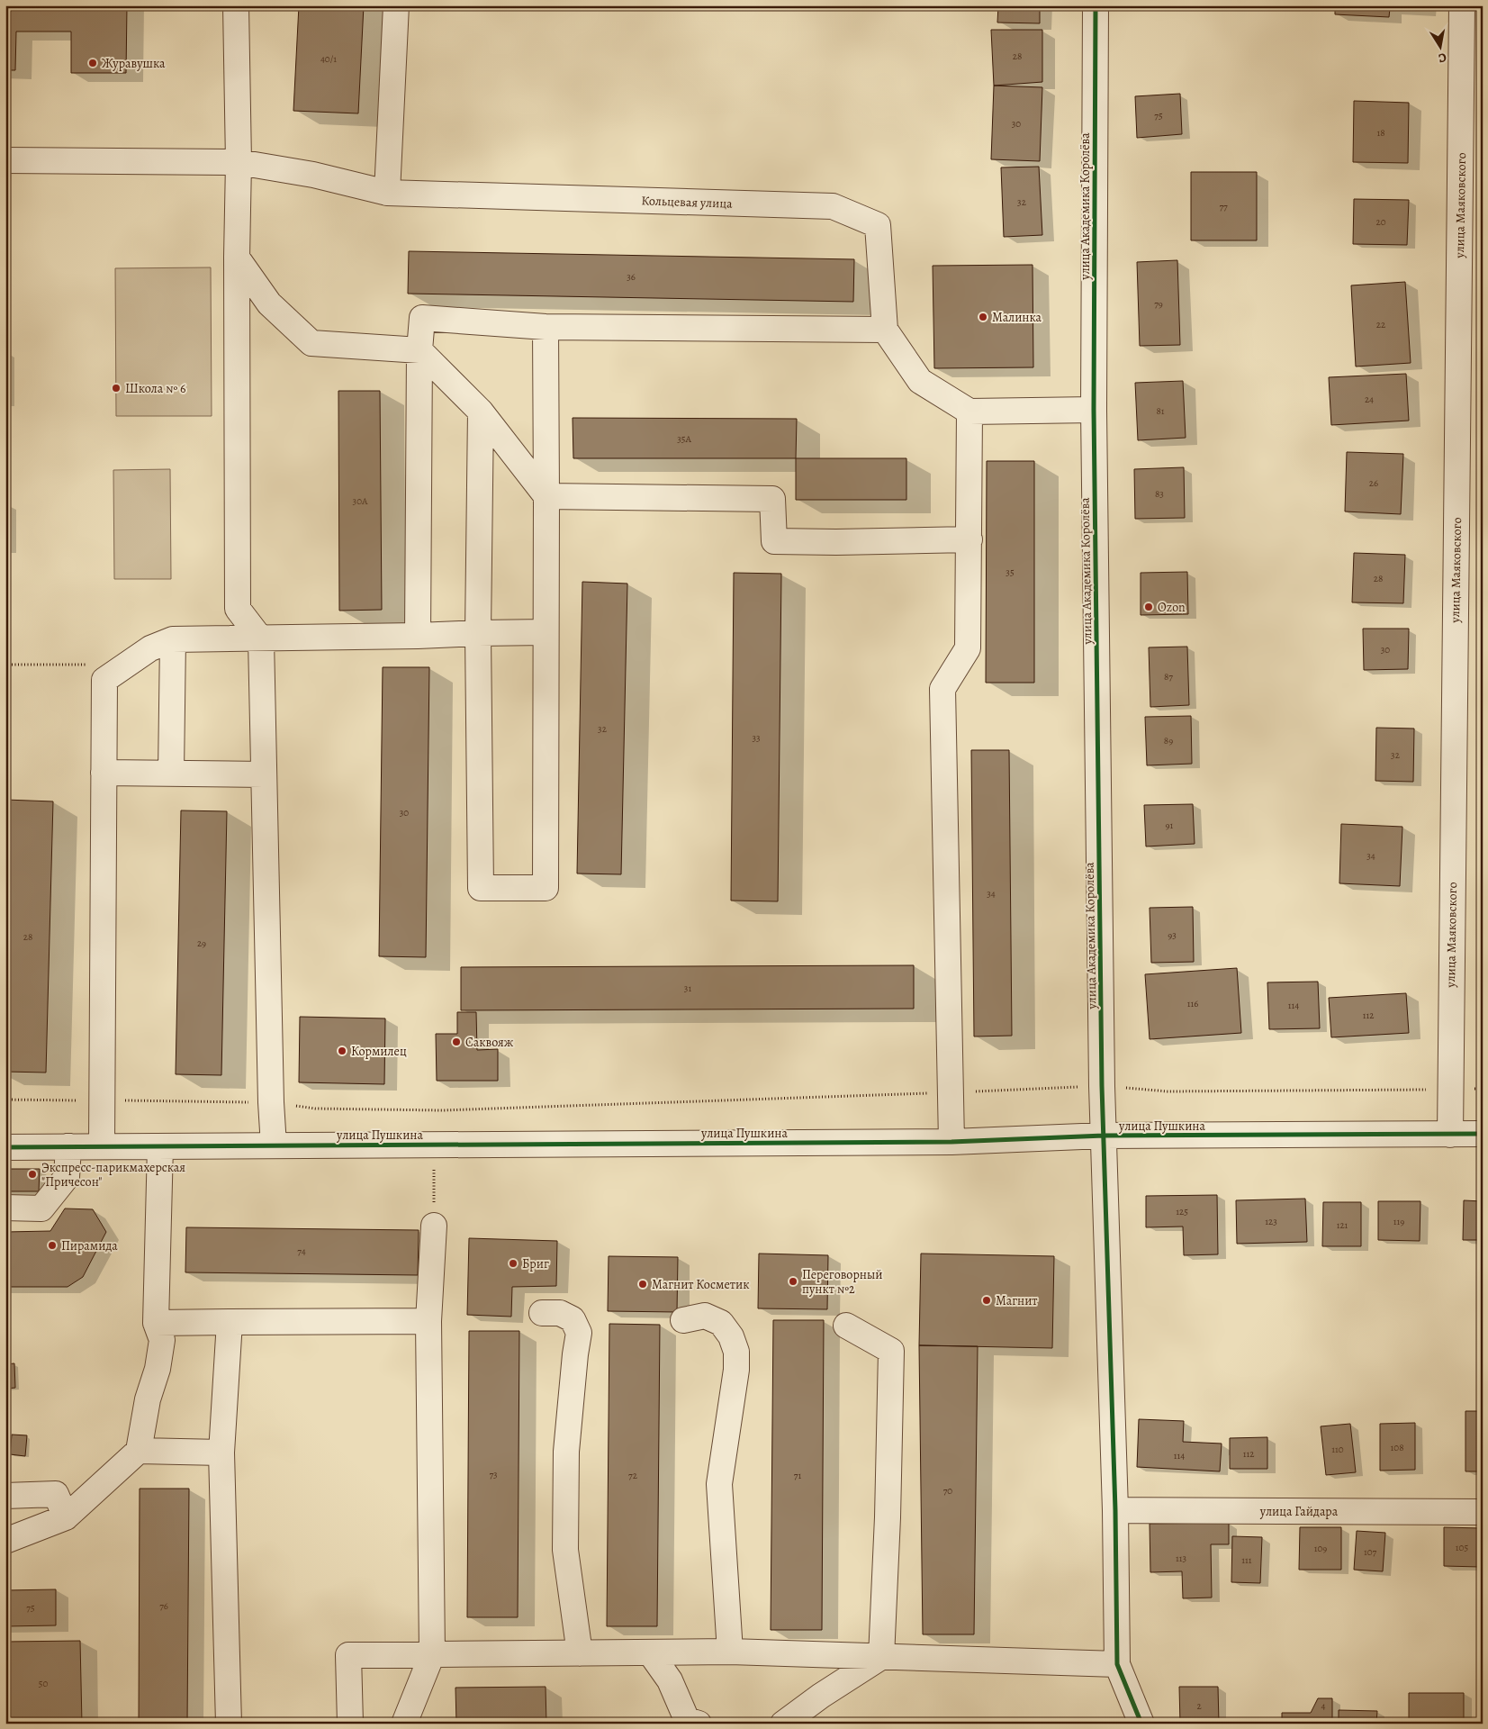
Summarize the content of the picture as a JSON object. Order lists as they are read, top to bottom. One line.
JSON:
{"streets":{"street":["Кольцевая улица","улица Маяковского","улица Академика Королёва","улица Пушкина","улица Гайдара"]},"crossings":[["улица Маяковского","улица Пушкина"],["улица Академика Королёва","улица Пушкина"],["улица Академика Королёва","улица Гайдара"]],"places":["Журавушка","Малинка","Школа № 6","Ozon","Саквояж","Кормилец","Экспресс-парикмахерская \"Причесон\"","Пирамида","Бриг","Переговорный пункт №2","Магнит Косметик","Магнит"],"house_numbers":["28","40/1","75","30","18","32","77","20","36","79","22","24","81","35А","26","83","30А","35","28","30","87","32","33","89","32","30","91","34","34","93","28","29","31","116","114","112","125","123","119","121","74","108","110","112","114","73","72","71","70","105","109","107","113","111","76","75","50","2","4"],"north":"bottom"}
